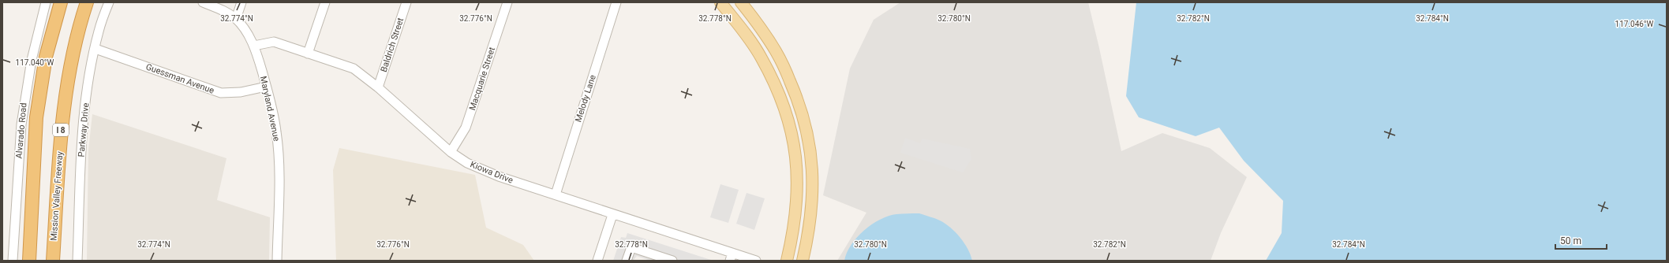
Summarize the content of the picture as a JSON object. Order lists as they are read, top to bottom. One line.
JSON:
{"streets":{"highway":["I 8","Mission Valley Freeway"],"street":["Baldrich Street","Guessman Avenue","Macquarie Street","Melody Lane","Maryland Avenue","Parkway Drive","Alvarado Road","Kiowa Drive"]},"crossings":[["Baldrich Street","Kiowa Drive"],["Guessman Avenue","Maryland Avenue"],["Guessman Avenue","Parkway Drive"],["Macquarie Street","Kiowa Drive"],["Melody Lane","Kiowa Drive"],["Maryland Avenue","Kiowa Drive"]],"scale_bar":"50 m","coordinates":["32.774°N","32.782°N","32.784°N","32.776°N","32.778°N","32.780°N","117.046°W","117.040°W"]}
